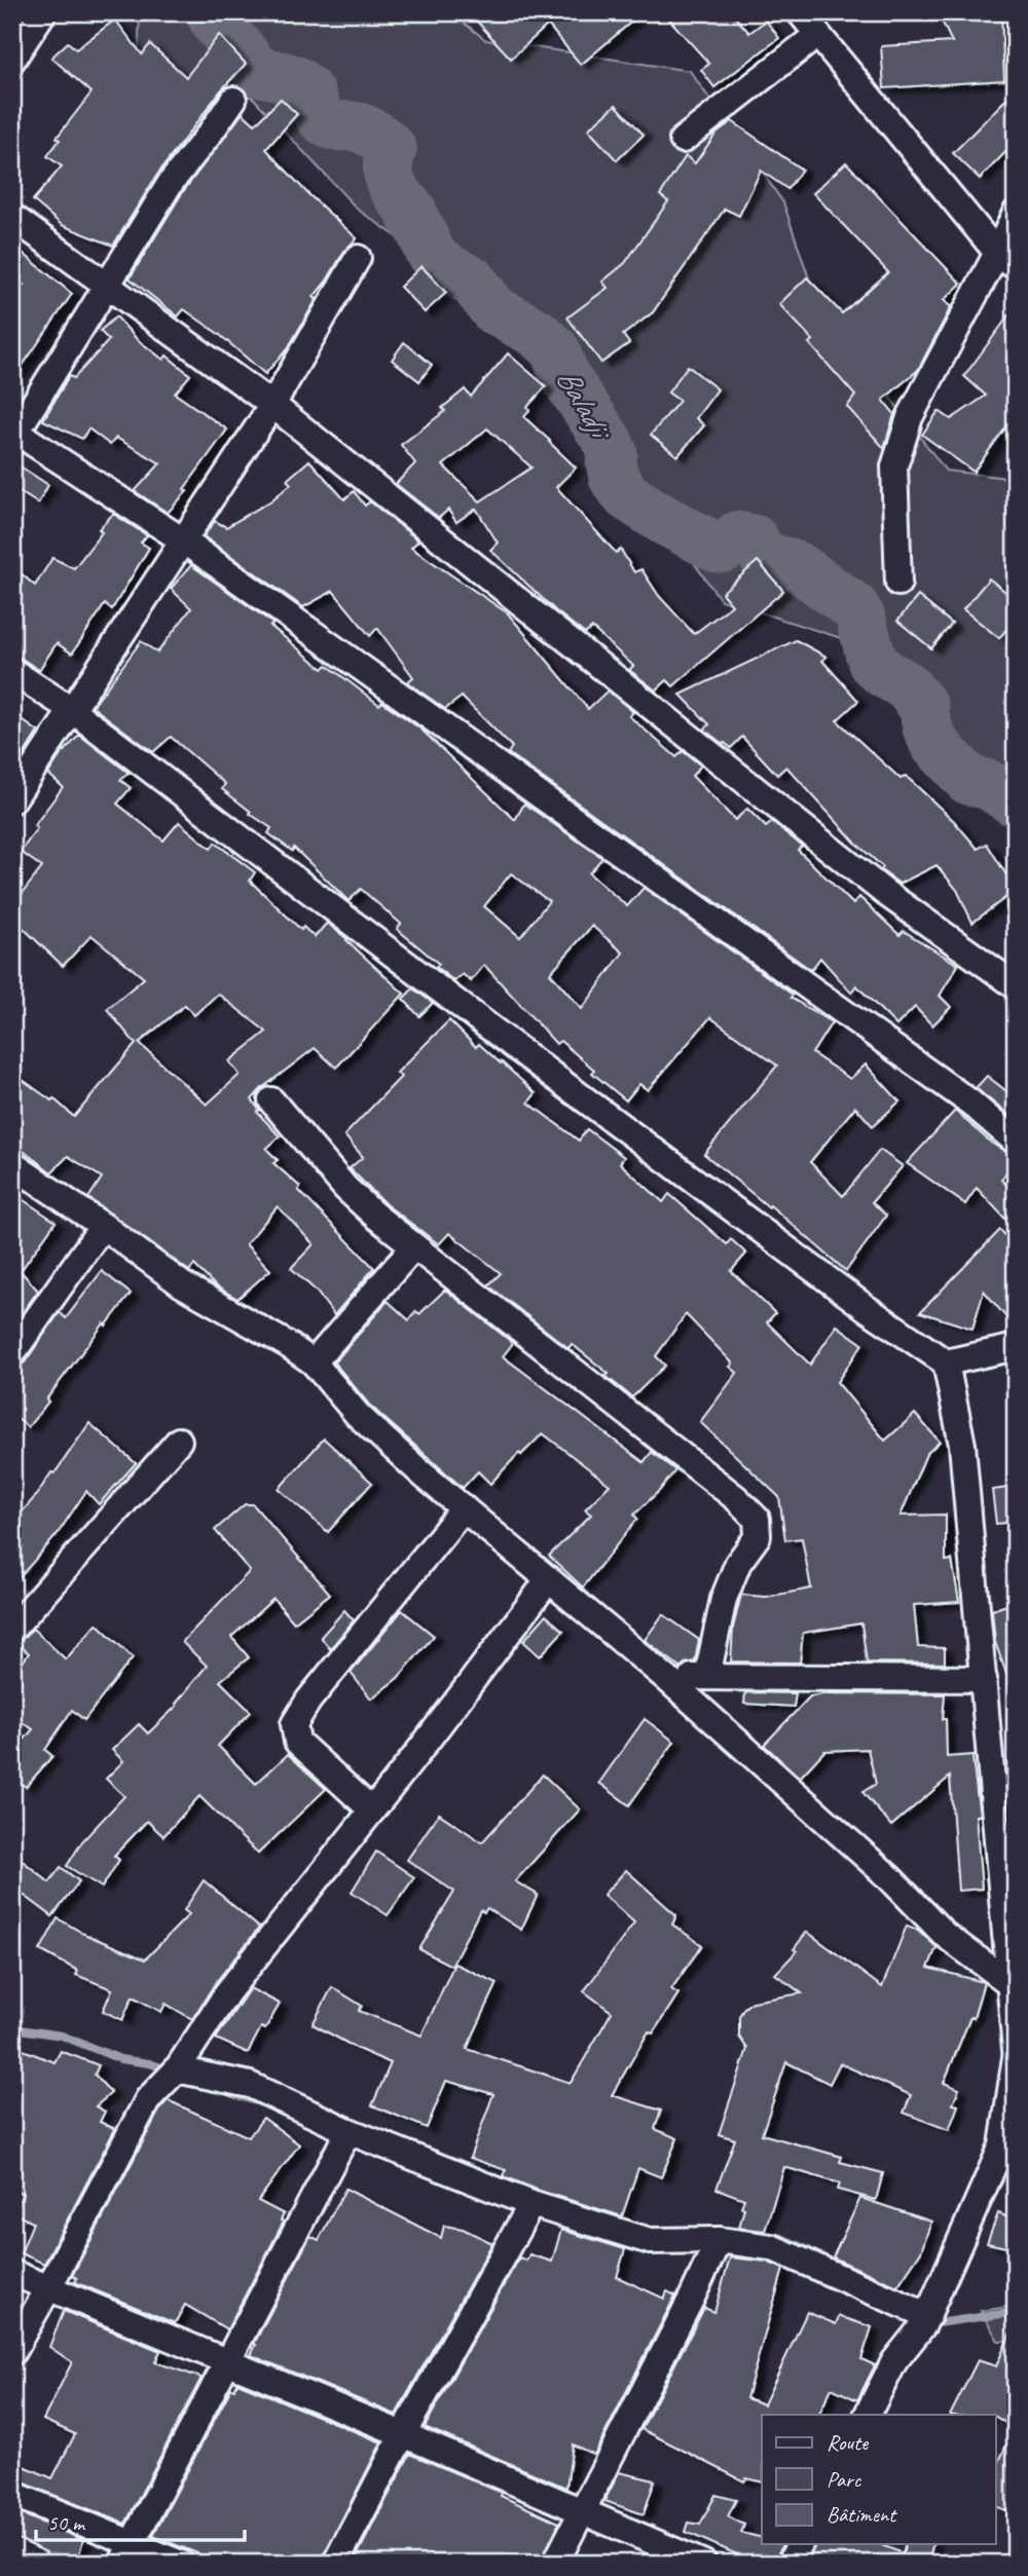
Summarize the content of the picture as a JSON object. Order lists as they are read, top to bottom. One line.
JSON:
{"water":["Baladji"],"legend":["Route","Parc","Bâtiment"],"scale_bar":"50 m"}
